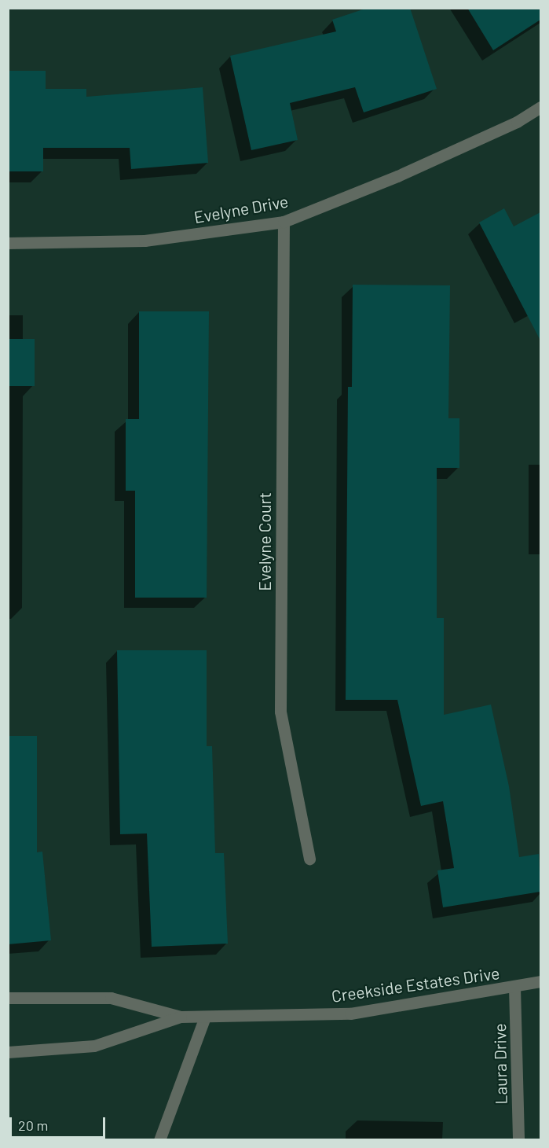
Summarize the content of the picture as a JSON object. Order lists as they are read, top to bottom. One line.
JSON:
{"streets":{"street":["Evelyne Drive","Evelyne Court","Creekside Estates Drive","Laura Drive"]},"crossings":[["Evelyne Drive","Evelyne Court"],["Creekside Estates Drive","Laura Drive"]],"scale_bar":"20 m"}
